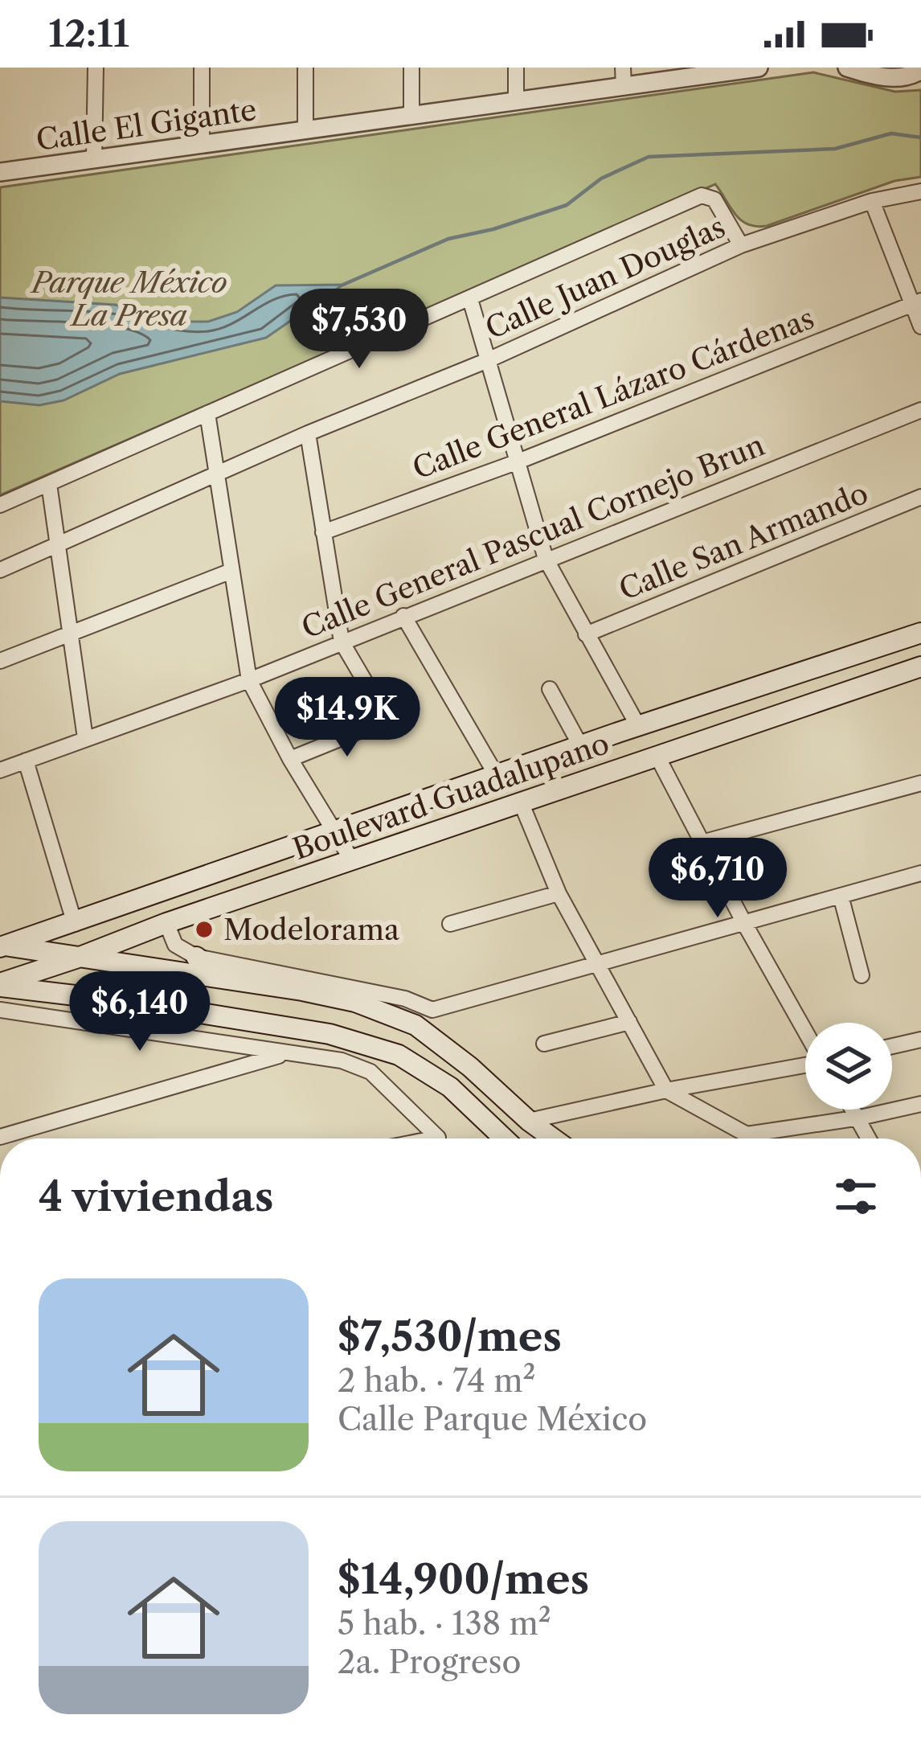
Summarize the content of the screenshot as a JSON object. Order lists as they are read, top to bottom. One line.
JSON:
{"streets":{"main road":["Boulevard Guadalupano"],"street":["Calle El Gigante","Calle Juan Douglas","Calle General Lázaro Cárdenas","Calle General Pascual Cornejo Brun","Calle San Armando"]},"parks":["Parque México La Presa"],"places":["Modelorama"],"page":{"status":"12:11","price":["$7,530","$14.9K","$6,710","$6,140"],"heading":"4 viviendas","list":[{"name":"$7,530/mes","note":"2 hab. · 74 m² · Calle Parque México"},{"name":"$14,900/mes","note":"5 hab. · 138 m² · 2a. Progreso"}]}}
